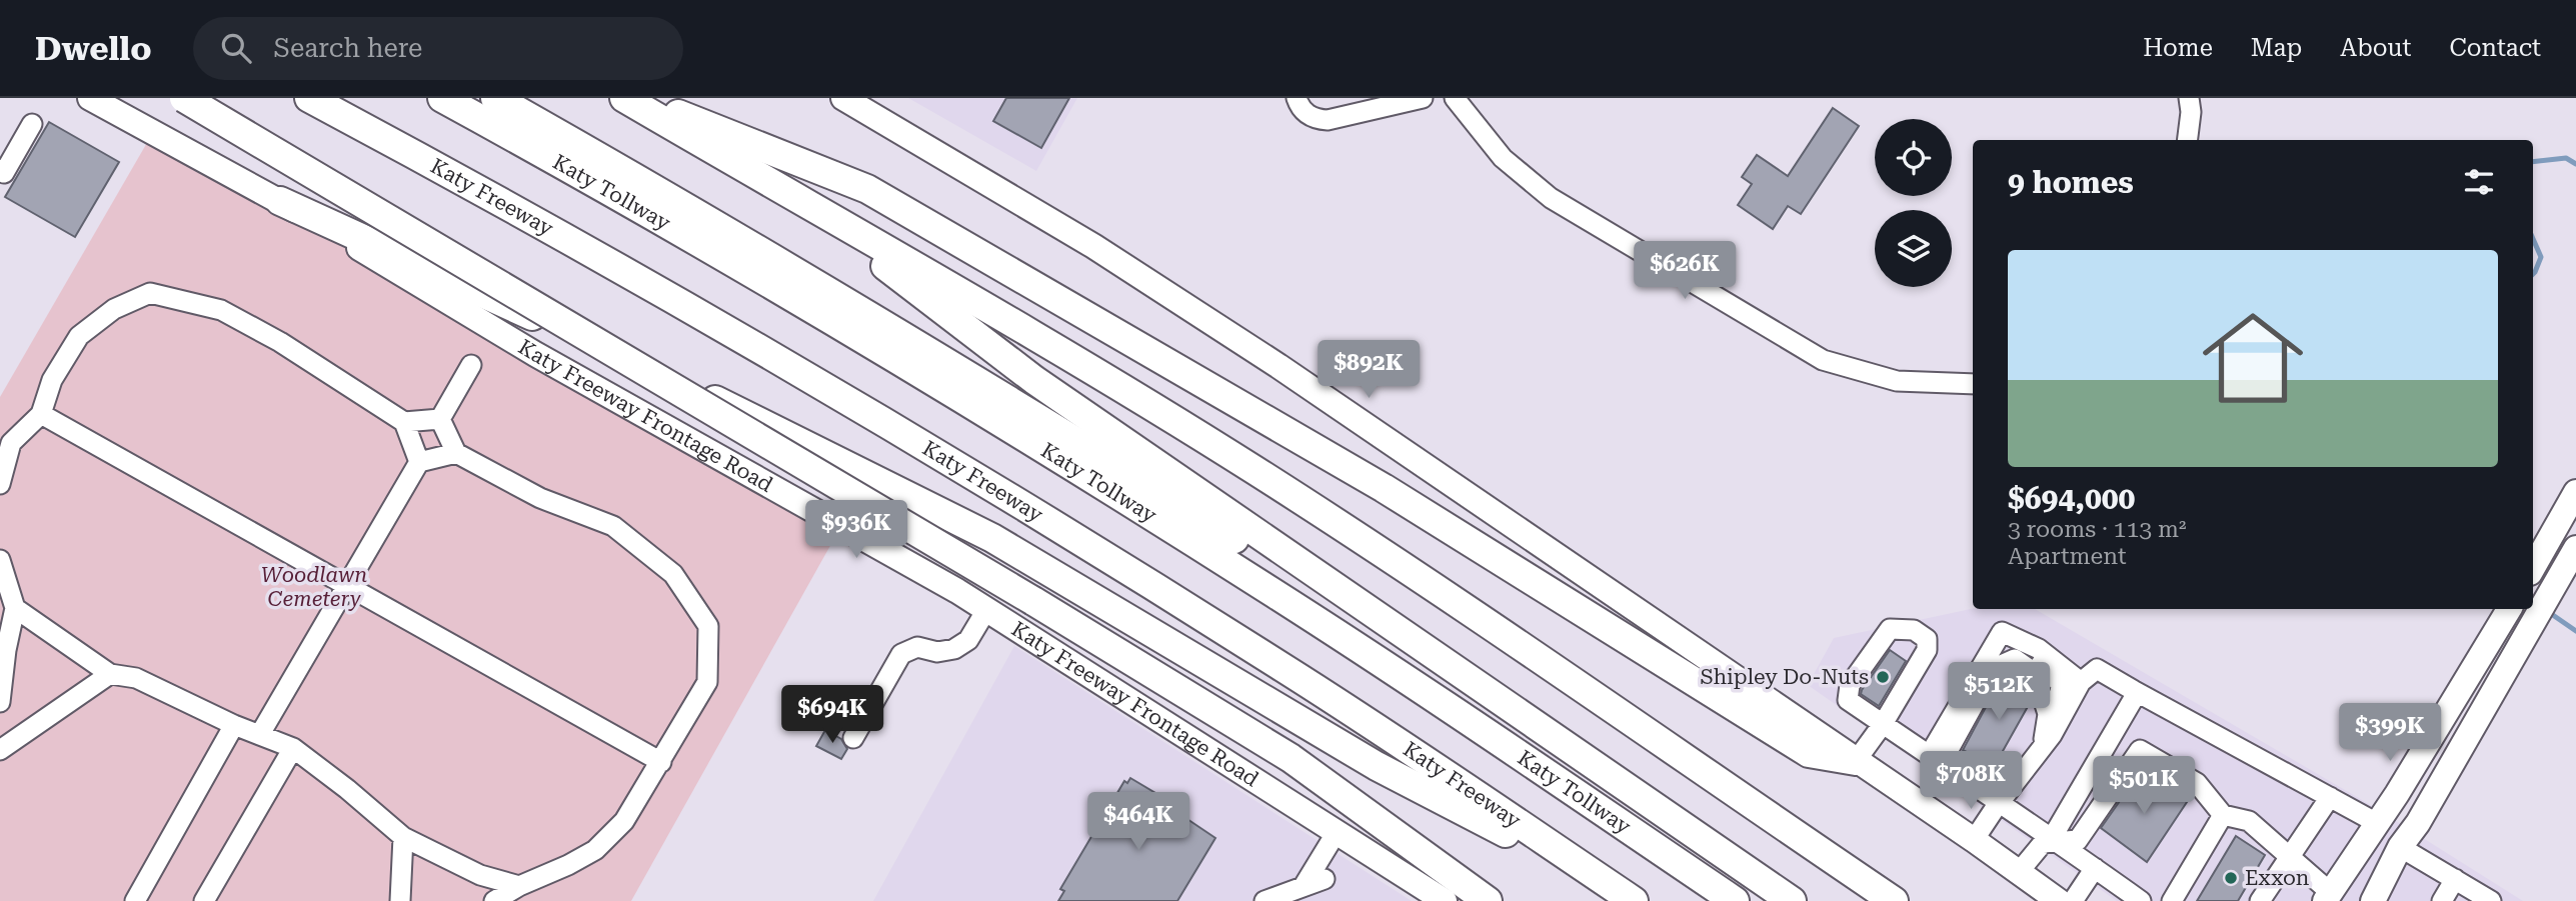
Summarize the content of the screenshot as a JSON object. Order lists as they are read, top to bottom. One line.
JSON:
{"streets":{"highway":["Katy Tollway","Katy Freeway"],"main road":["Katy Freeway Frontage Road"]},"parks":["Woodlawn Cemetery"],"places":["Shipley Do-Nuts","Exxon"],"page":{"header":"Dwello","search":"Search here","nav":["Home","Map","About","Contact"],"heading":"9 homes","list":[{"name":"$694,000","note":"3 rooms · 113 m² · Apartment"}],"price":["$626K","$892K","$936K","$512K","$694K","$399K","$708K","$501K","$464K"]}}
